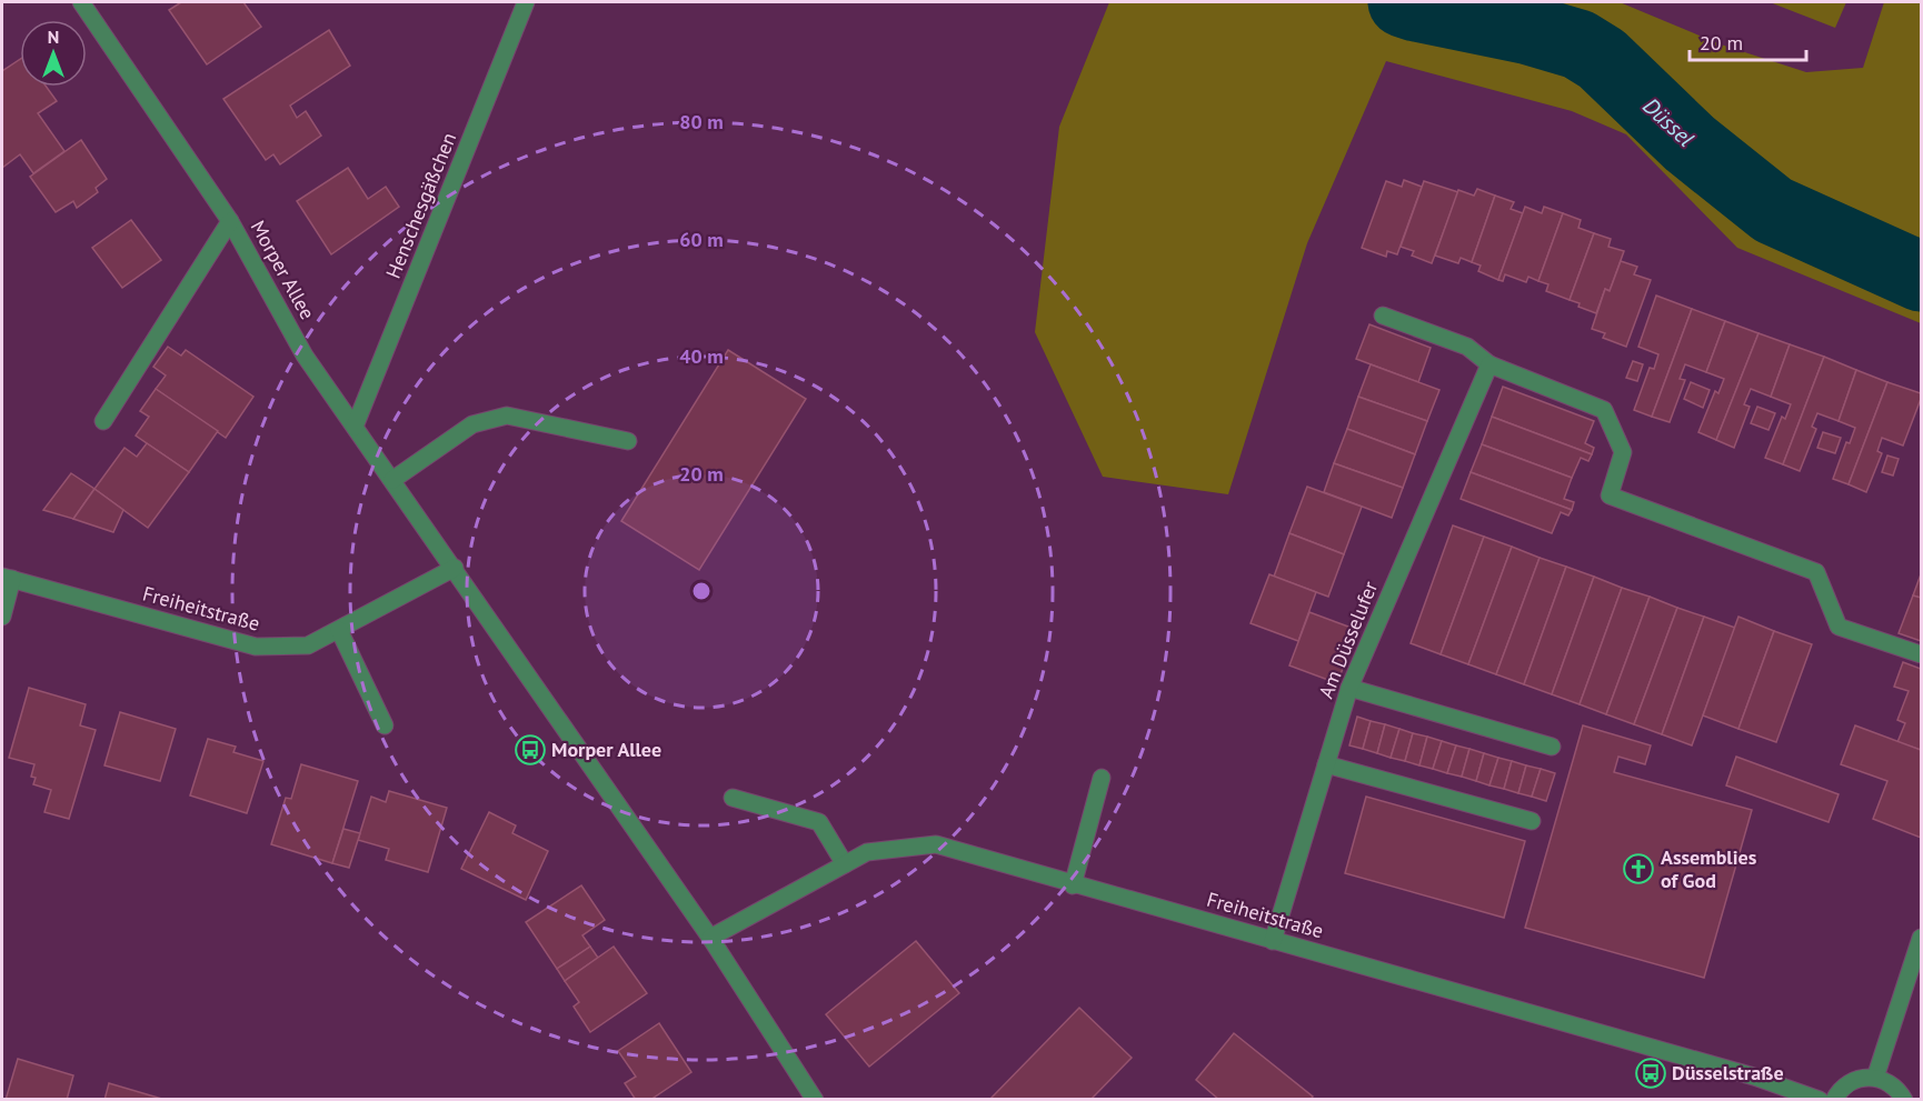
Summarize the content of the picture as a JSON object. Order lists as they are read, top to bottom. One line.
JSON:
{"streets":{"street":["Henschesgäßchen","Morper Allee","Freiheitstraße","Am Düsselufer"]},"crossings":[["Henschesgäßchen","Morper Allee"],["Morper Allee","Freiheitstraße"],["Freiheitstraße","Am Düsselufer"]],"water":["Düssel"],"places":{"bus stop":["Morper Allee","Düsselstraße"],"church":["Assemblies of God"]},"scale_bar":"20 m","north":"top","rings":["80 m","60 m","40 m","20 m"]}
